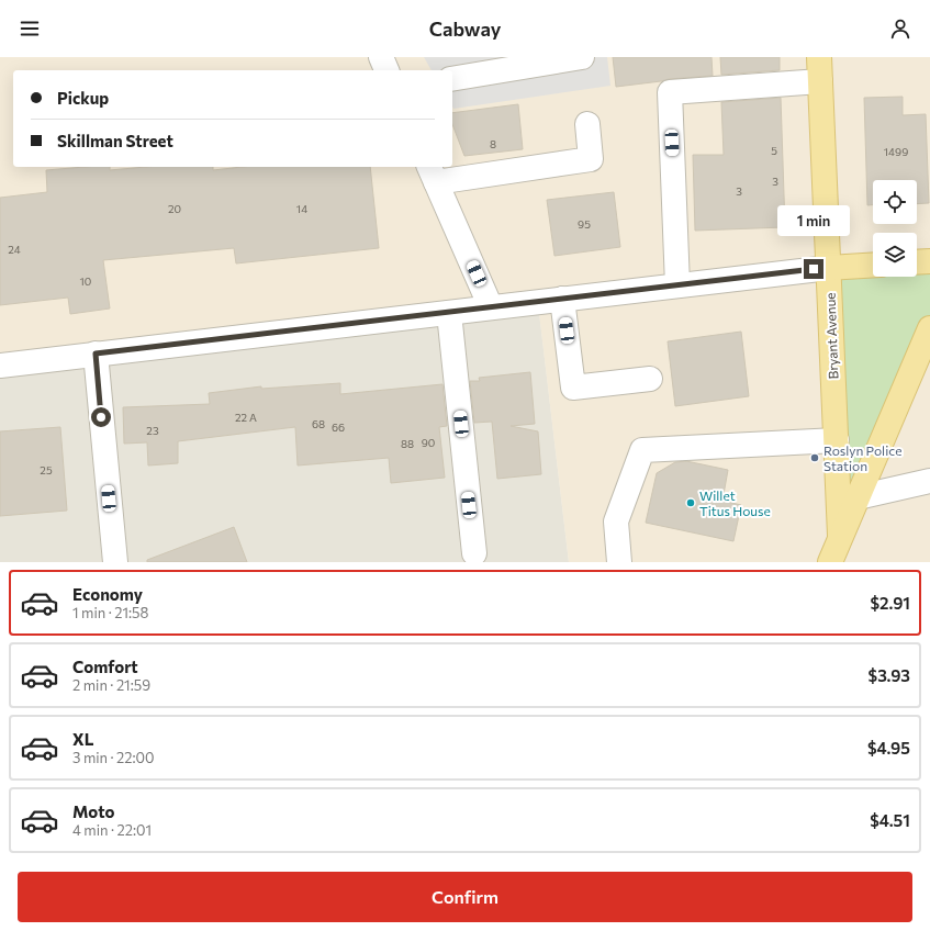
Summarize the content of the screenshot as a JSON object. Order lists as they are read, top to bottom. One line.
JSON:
{"streets":{"main road":["Bryant Avenue"]},"places":["Roslyn Police Station","Willet Titus House"],"house_numbers":["8","5","1499","3","3","20","14","95","24","10","22 A","68","66","23","90","88","25"],"page":{"header":"Cabway","banner":["Pickup","Skillman Street"],"bubble":"1 min","list":[{"name":"Economy","note":"1 min · 21:58","value":"$2.91"},{"name":"Comfort","note":"2 min · 21:59","value":"$3.93"},{"name":"XL","note":"3 min · 22:00","value":"$4.95"},{"name":"Moto","note":"4 min · 22:01","value":"$4.51"}],"buttons":"Confirm"}}
